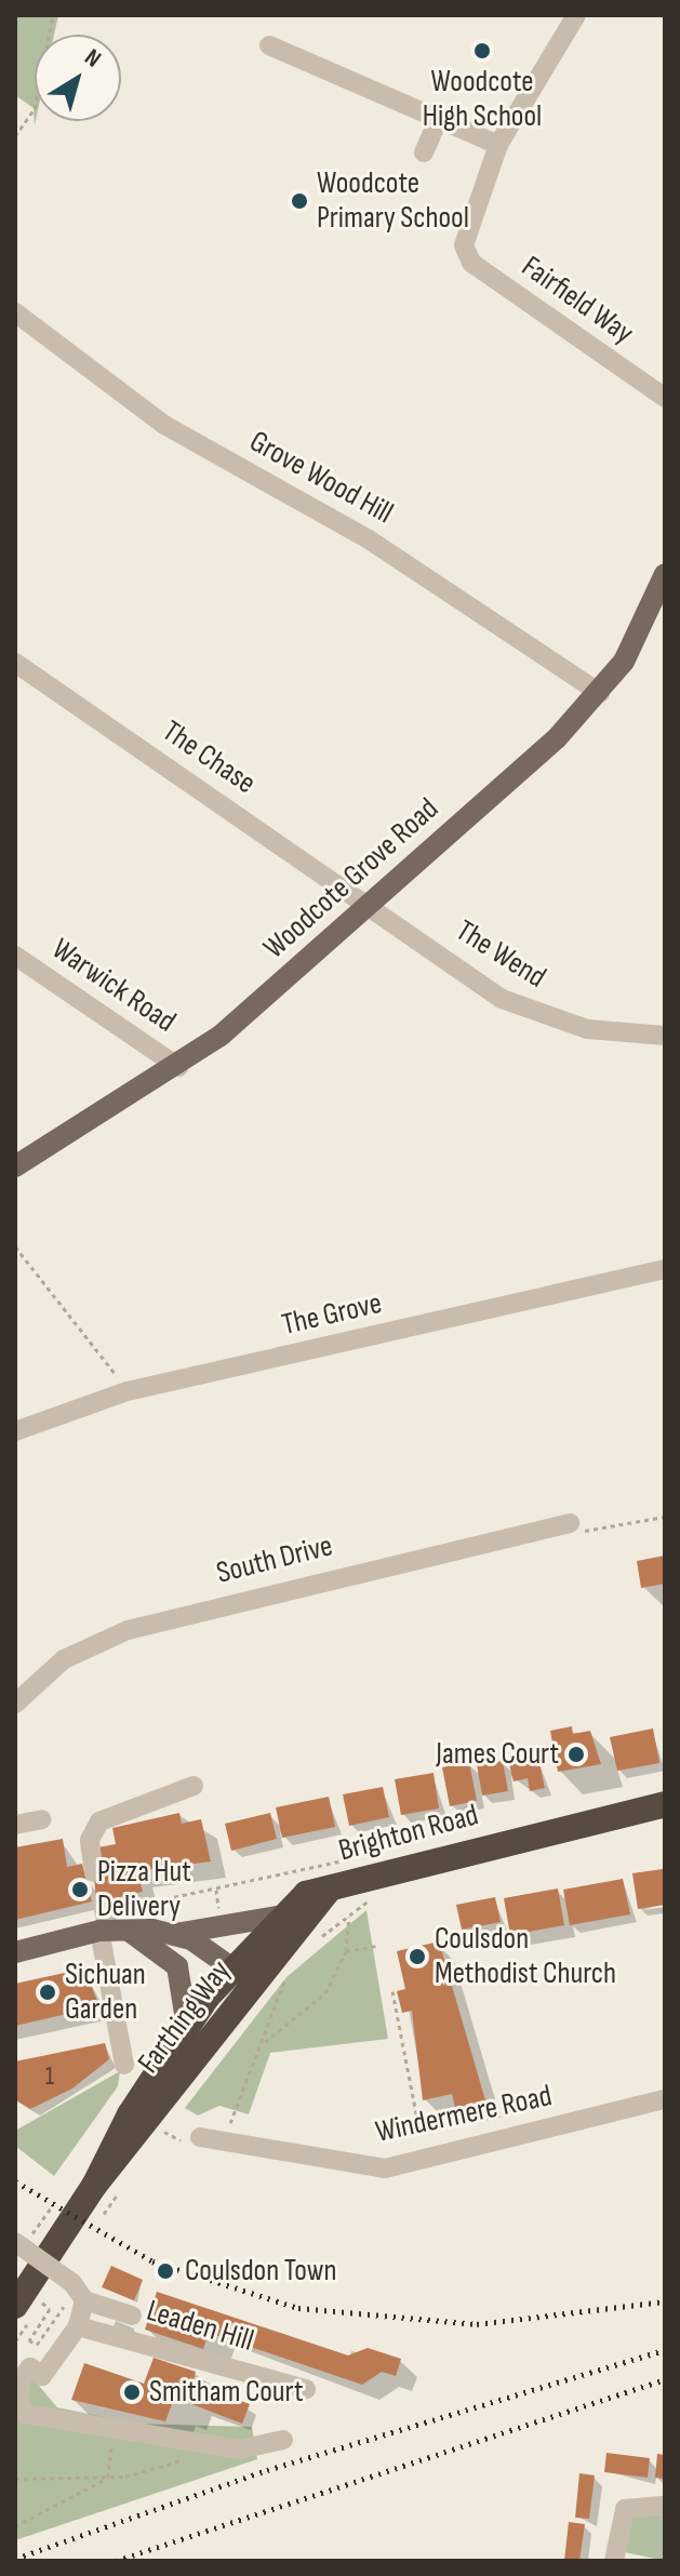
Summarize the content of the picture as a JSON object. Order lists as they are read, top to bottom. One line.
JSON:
{"streets":{"highway":["Brighton Road","Farthing Way"],"main road":["Woodcote Grove Road"],"street":["Fairfield Way","Grove Wood Hill","The Chase","The Wend","Warwick Road","The Grove","South Drive","Windermere Road","Leaden Hill"]},"crossings":[["Grove Wood Hill","Woodcote Grove Road"],["The Chase","Woodcote Grove Road"],["The Chase","The Wend"],["Woodcote Grove Road","The Wend"],["Woodcote Grove Road","Warwick Road"],["Brighton Road","Farthing Way"]],"places":["Woodcote High School","Woodcote Primary School","James Court","Pizza Hut Delivery","Coulsdon Methodist Church","Sichuan Garden","Coulsdon Town","Smitham Court"],"house_numbers":["1"],"north":"top right"}
